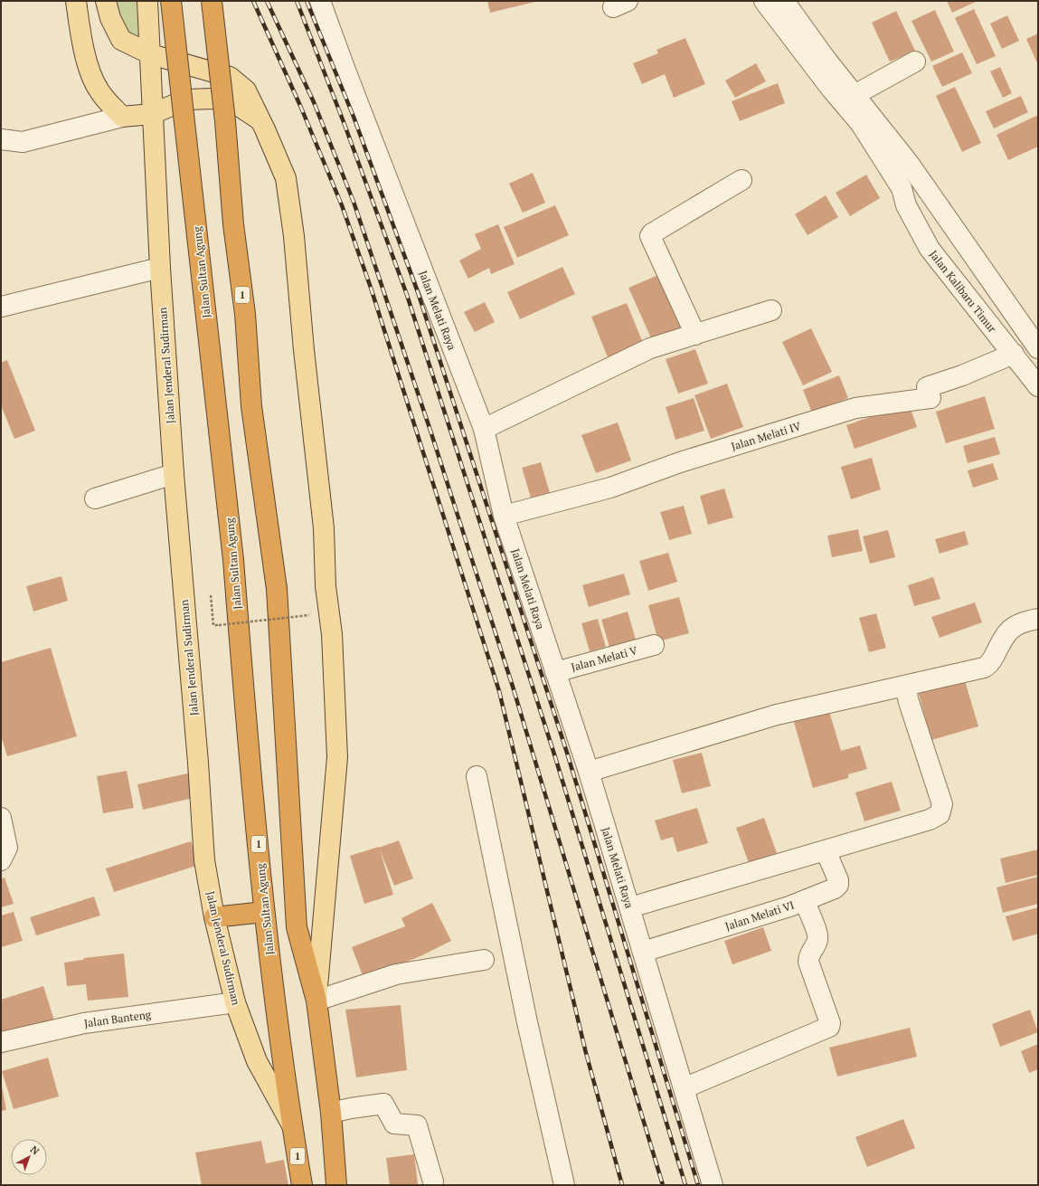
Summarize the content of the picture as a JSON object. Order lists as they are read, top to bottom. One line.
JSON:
{"streets":{"highway":["Jalan Sultan Agung","1","Jalan Jenderal Sudirman"],"street":["Jalan Kalibaru Timur","Jalan Melati Raya","Jalan Melati IV","Jalan Melati V","Jalan Melati VI","Jalan Banteng"]},"crossings":[["Jalan Sultan Agung","Jalan Jenderal Sudirman"],["Jalan Kalibaru Timur","Jalan Melati IV"],["Jalan Melati Raya","Jalan Melati IV"],["Jalan Melati Raya","Jalan Melati V"],["Jalan Melati Raya","Jalan Melati VI"],["Jalan Jenderal Sudirman","Jalan Banteng"]],"north":"top right"}
